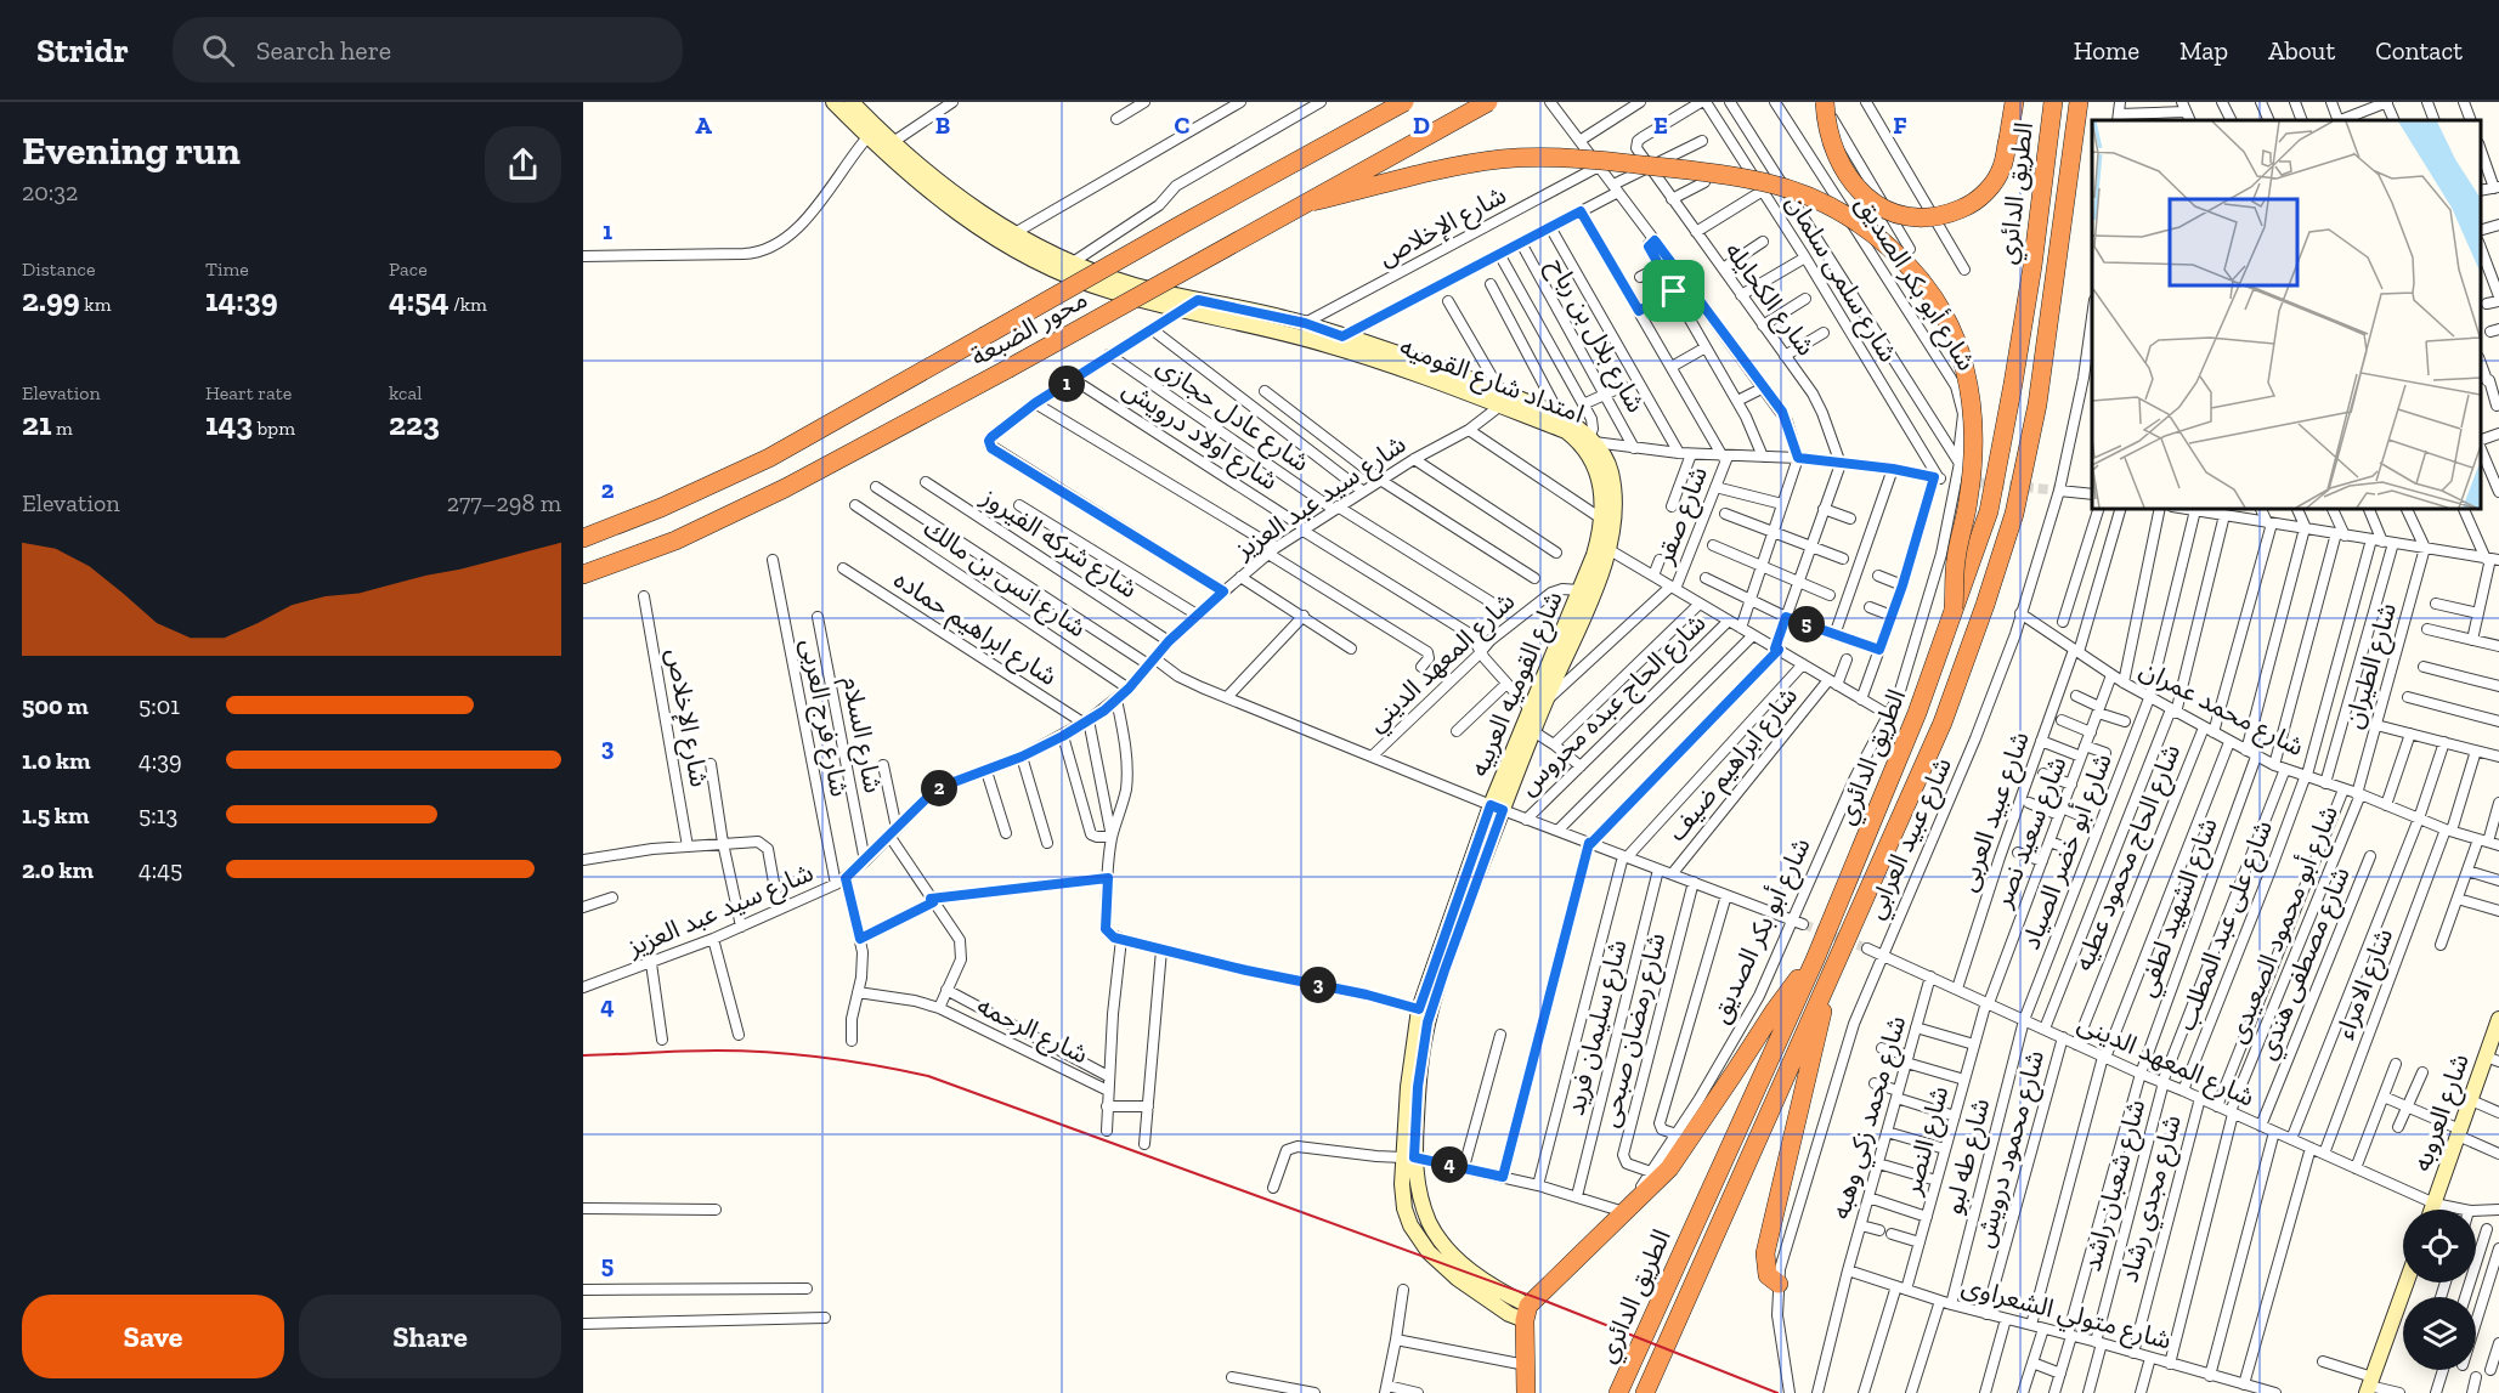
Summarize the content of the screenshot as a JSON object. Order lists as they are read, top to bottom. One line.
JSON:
{"streets":{"highway":["الطريق الدائري","محور الضبعة"],"street":["شارع الإخلاص","شارع سلمى سلمان","شارع أبو بكر الصديق","شارع الكحايله","شارع بلال بن رباح","امتداد شارع القوميه","شارع عادل حجازى","شارع اولاد درويش","شارع سيد عبد العزيز","شارع صقر","شارع شركه الفيروز","شارع انس بن مالك","شارع ابراهيم حماده","شارع المعهد الديني","شارع الطيران","شارع القوميه العربيه","شارع الحاج عبده محروس","شارع محمد عمران","شارع فرج العربى","شارع السلام","شارع ابراهيم ضيف","شارع عبيد العربى","شارع سعيد نصر","شارع عبيد العرابي","شارع أبو خضر الصياد","شارع الحاج محمود عطيه","شارع الشهيد لطفي","شارع أبو محمود الصعيدى","شارع على عبد المطلب","شارع مصطفى هندي","شارع الامراء","شارع سليمان فريد","شارع الرحمه","شارع رمضان صبحى","شارع المعهد الدينى","شارع العروبه","شارع محمد زكي وهبه","شارع النصر","شارع محمود درويش","شارع طه لبو","شارع شعبان راشد","شارع مجدي رشاد","شارع متولي الشعراوى"]},"crossings":[["شارع الإخلاص","امتداد شارع القوميه"],["شارع سلمى سلمان","امتداد شارع القوميه"],["شارع أبو بكر الصديق","امتداد شارع القوميه"],["شارع أبو بكر الصديق","شارع المعهد الديني"],["شارع أبو بكر الصديق","شارع رمضان صبحى"],["شارع الكحايله","امتداد شارع القوميه"],["شارع بلال بن رباح","امتداد شارع القوميه"],["امتداد شارع القوميه","شارع سيد عبد العزيز"],["امتداد شارع القوميه","شارع صقر"],["امتداد شارع القوميه","شارع القوميه العربيه"],["شارع عادل حجازى","شارع سيد عبد العزيز"],["شارع اولاد درويش","شارع سيد عبد العزيز"],["شارع اولاد درويش","شارع المعهد الديني"],["شارع اولاد درويش","شارع القوميه العربيه"],["شارع اولاد درويش","شارع الحاج عبده محروس"],["شارع سيد عبد العزيز","شارع شركه الفيروز"],["شارع سيد عبد العزيز","شارع انس بن مالك"],["شارع سيد عبد العزيز","شارع ابراهيم حماده"],["شارع سيد عبد العزيز","شارع المعهد الديني"],["شارع سيد عبد العزيز","شارع فرج العربى"],["شارع سيد عبد العزيز","شارع السلام"],["شارع المعهد الديني","شارع القوميه العربيه"],["شارع المعهد الديني","شارع الحاج عبده محروس"],["شارع المعهد الديني","شارع ابراهيم ضيف"],["شارع المعهد الديني","شارع سليمان فريد"],["شارع المعهد الديني","شارع رمضان صبحى"],["شارع الطيران","شارع محمد عمران"],["شارع الطيران","شارع أبو محمود الصعيدى"],["شارع محمد عمران","شارع عبيد العربى"],["شارع محمد عمران","شارع سعيد نصر"],["شارع محمد عمران","شارع عبيد العرابي"],["شارع محمد عمران","شارع أبو خضر الصياد"],["شارع محمد عمران","شارع الحاج محمود عطيه"],["شارع محمد عمران","شارع الشهيد لطفي"],["شارع محمد عمران","شارع أبو محمود الصعيدى"],["شارع محمد عمران","شارع على عبد المطلب"],["شارع محمد عمران","شارع الامراء"],["شارع محمد عمران","شارع شعبان راشد"],["شارع فرج العربى","شارع الرحمه"],["شارع عبيد العربى","شارع المعهد الدينى"],["شارع سعيد نصر","شارع المعهد الدينى"],["شارع سعيد نصر","شارع النصر"],["شارع عبيد العرابي","شارع المعهد الدينى"],["شارع أبو خضر الصياد","شارع المعهد الدينى"],["شارع أبو خضر الصياد","شارع طه لبو"],["شارع الحاج محمود عطيه","شارع المعهد الدينى"],["شارع الشهيد لطفي","شارع المعهد الدينى"],["شارع الشهيد لطفي","شارع متولي الشعراوى"],["شارع أبو محمود الصعيدى","شارع المعهد الدينى"],["شارع أبو محمود الصعيدى","شارع متولي الشعراوى"],["شارع على عبد المطلب","شارع المعهد الدينى"],["شارع مصطفى هندي","شارع المعهد الدينى"],["شارع الامراء","شارع المعهد الدينى"],["شارع المعهد الدينى","شارع العروبه"],["شارع المعهد الدينى","شارع محمد زكي وهبه"],["شارع المعهد الدينى","شارع النصر"],["شارع المعهد الدينى","شارع محمود درويش"],["شارع المعهد الدينى","شارع طه لبو"],["شارع المعهد الدينى","شارع شعبان راشد"],["شارع المعهد الدينى","شارع مجدي رشاد"],["شارع محمد زكي وهبه","شارع متولي الشعراوى"],["شارع النصر","شارع متولي الشعراوى"],["شارع محمود درويش","شارع متولي الشعراوى"],["شارع طه لبو","شارع متولي الشعراوى"],["شارع شعبان راشد","شارع متولي الشعراوى"],["شارع مجدي رشاد","شارع متولي الشعراوى"]],"page":{"header":"Stridr","search":"Search here","nav":["Home","Map","About","Contact"],"heading":["Evening run","20:32"],"stats":[["Distance","2.99 km"],["Time","14:39"],["Pace","4:54 /km"],["Elevation","21 m"],["Heart rate","143 bpm"],["kcal","223"]],"pins":["1","5","2","3","4"],"chart":["Elevation","277–298 m"],"list":[{"name":"500 m","note":"5:01"},{"name":"1.0 km","note":"4:39"},{"name":"1.5 km","note":"5:13"},{"name":"2.0 km","note":"4:45"}],"buttons":["Save","Share"]},"grid":{"columns":["A","B","C","D","E","F"],"rows":["1","2","3","4","5"]}}
